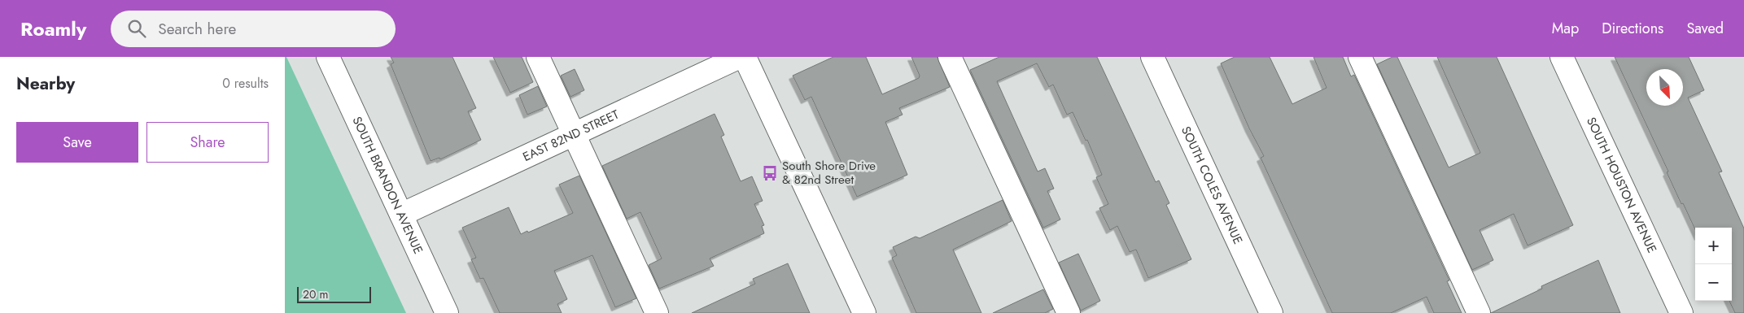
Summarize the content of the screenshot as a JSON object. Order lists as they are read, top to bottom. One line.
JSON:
{"streets":{"street":["EAST 82ND STREET","SOUTH COLES AVENUE","SOUTH BRANDON AVENUE","SOUTH HOUSTON AVENUE"]},"crossings":[["EAST 82ND STREET","SOUTH BRANDON AVENUE"]],"places":{"bus stop":["South Shore Drive & 82nd Street"]},"scale_bar":"20 m","north":"bottom right","page":{"header":"Roamly","search":"Search here","nav":["Map","Directions","Saved"],"heading":["Nearby","0 results"],"buttons":["Save","Share"],"map_buttons":["+","−"],"scale":"20 m"}}
